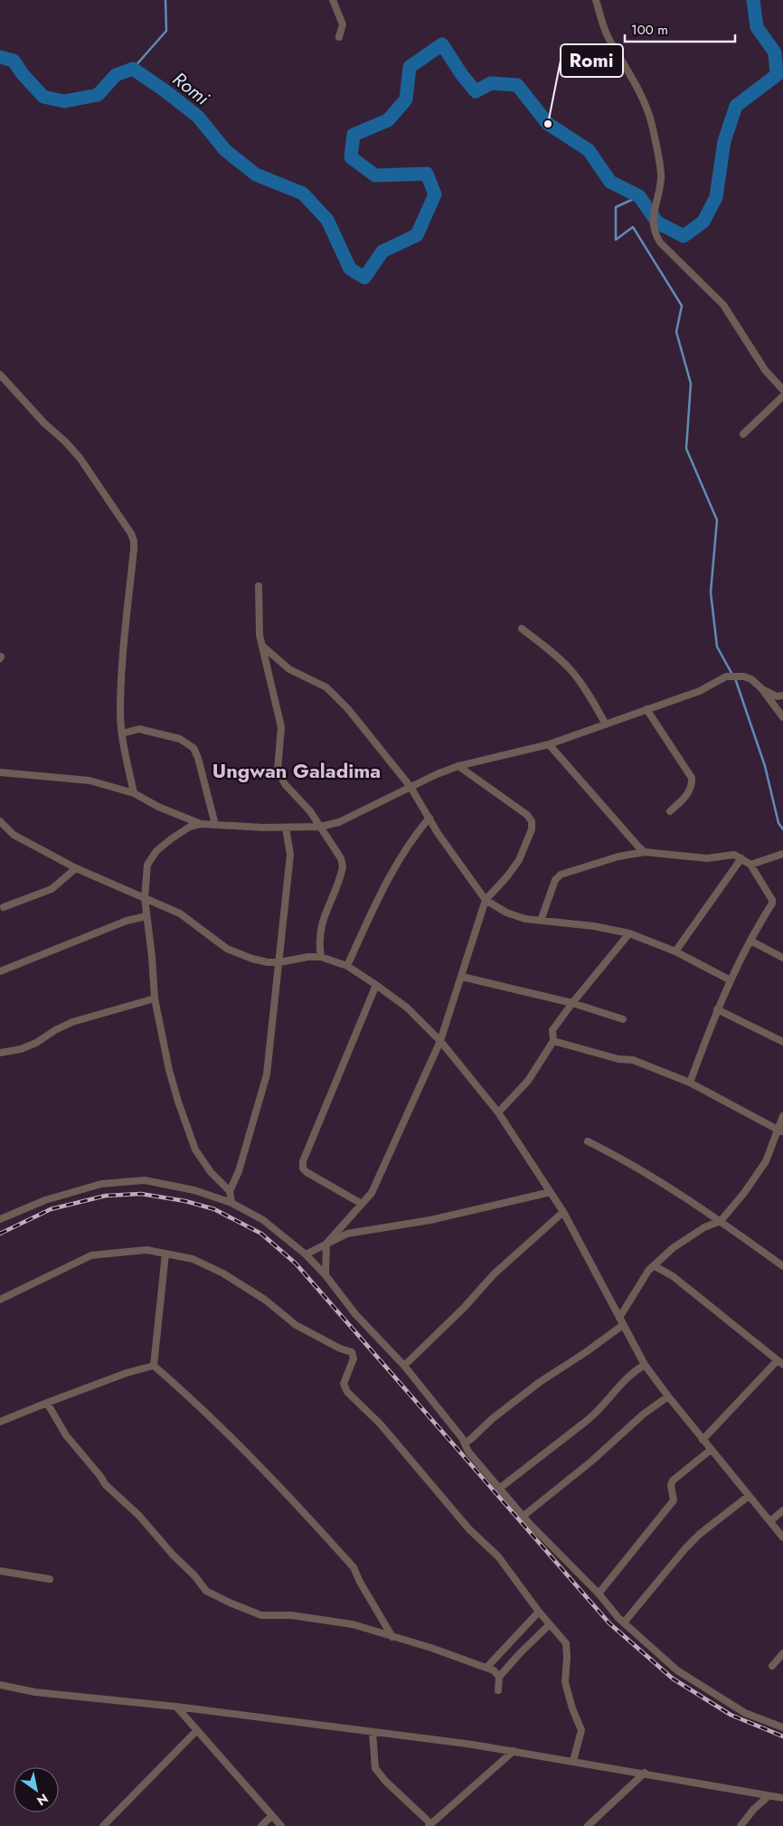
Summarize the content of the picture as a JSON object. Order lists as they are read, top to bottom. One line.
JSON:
{"districts":["Ungwan Galadima"],"water":["Romi"],"places":["Romi"],"scale_bar":"100 m","north":"bottom right"}
